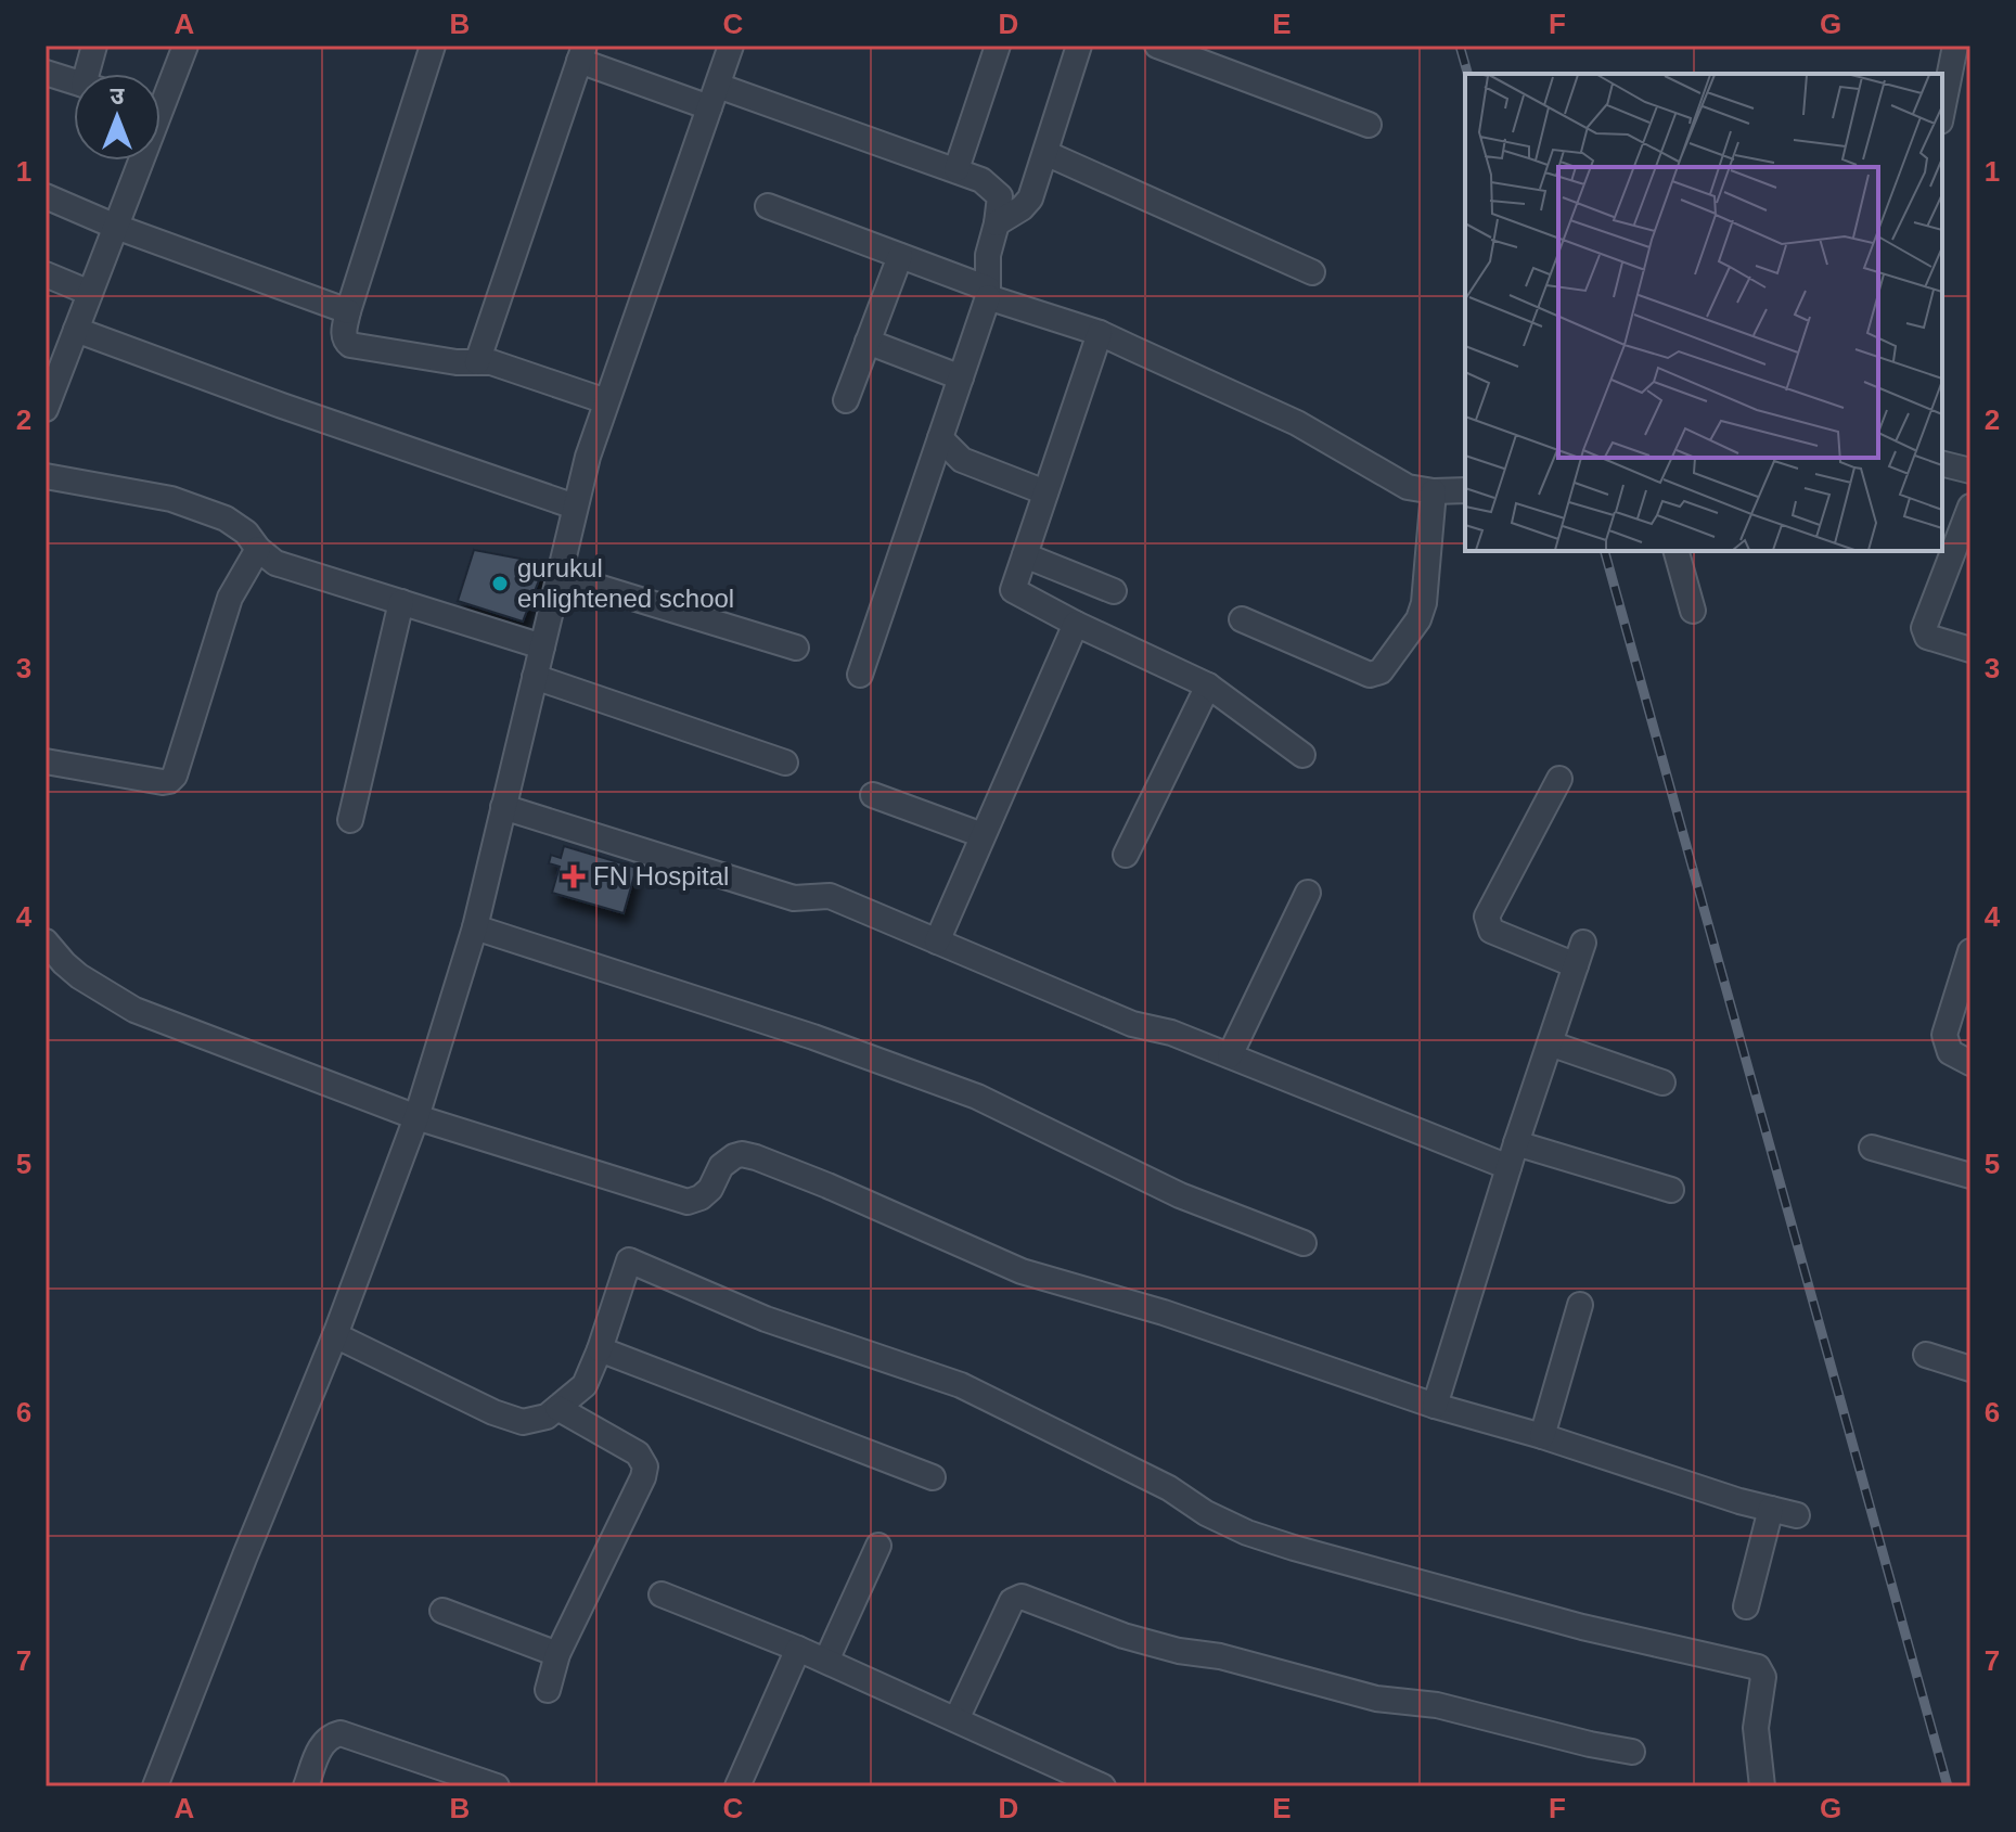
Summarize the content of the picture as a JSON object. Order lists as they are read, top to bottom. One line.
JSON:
{"places":{"other":["gurukul enlightened school"],"health":["FN Hospital"]},"north":"top","grid":{"columns":["A","B","C","D","E","F","G"],"rows":["1","2","3","4","5","6","7"]}}
